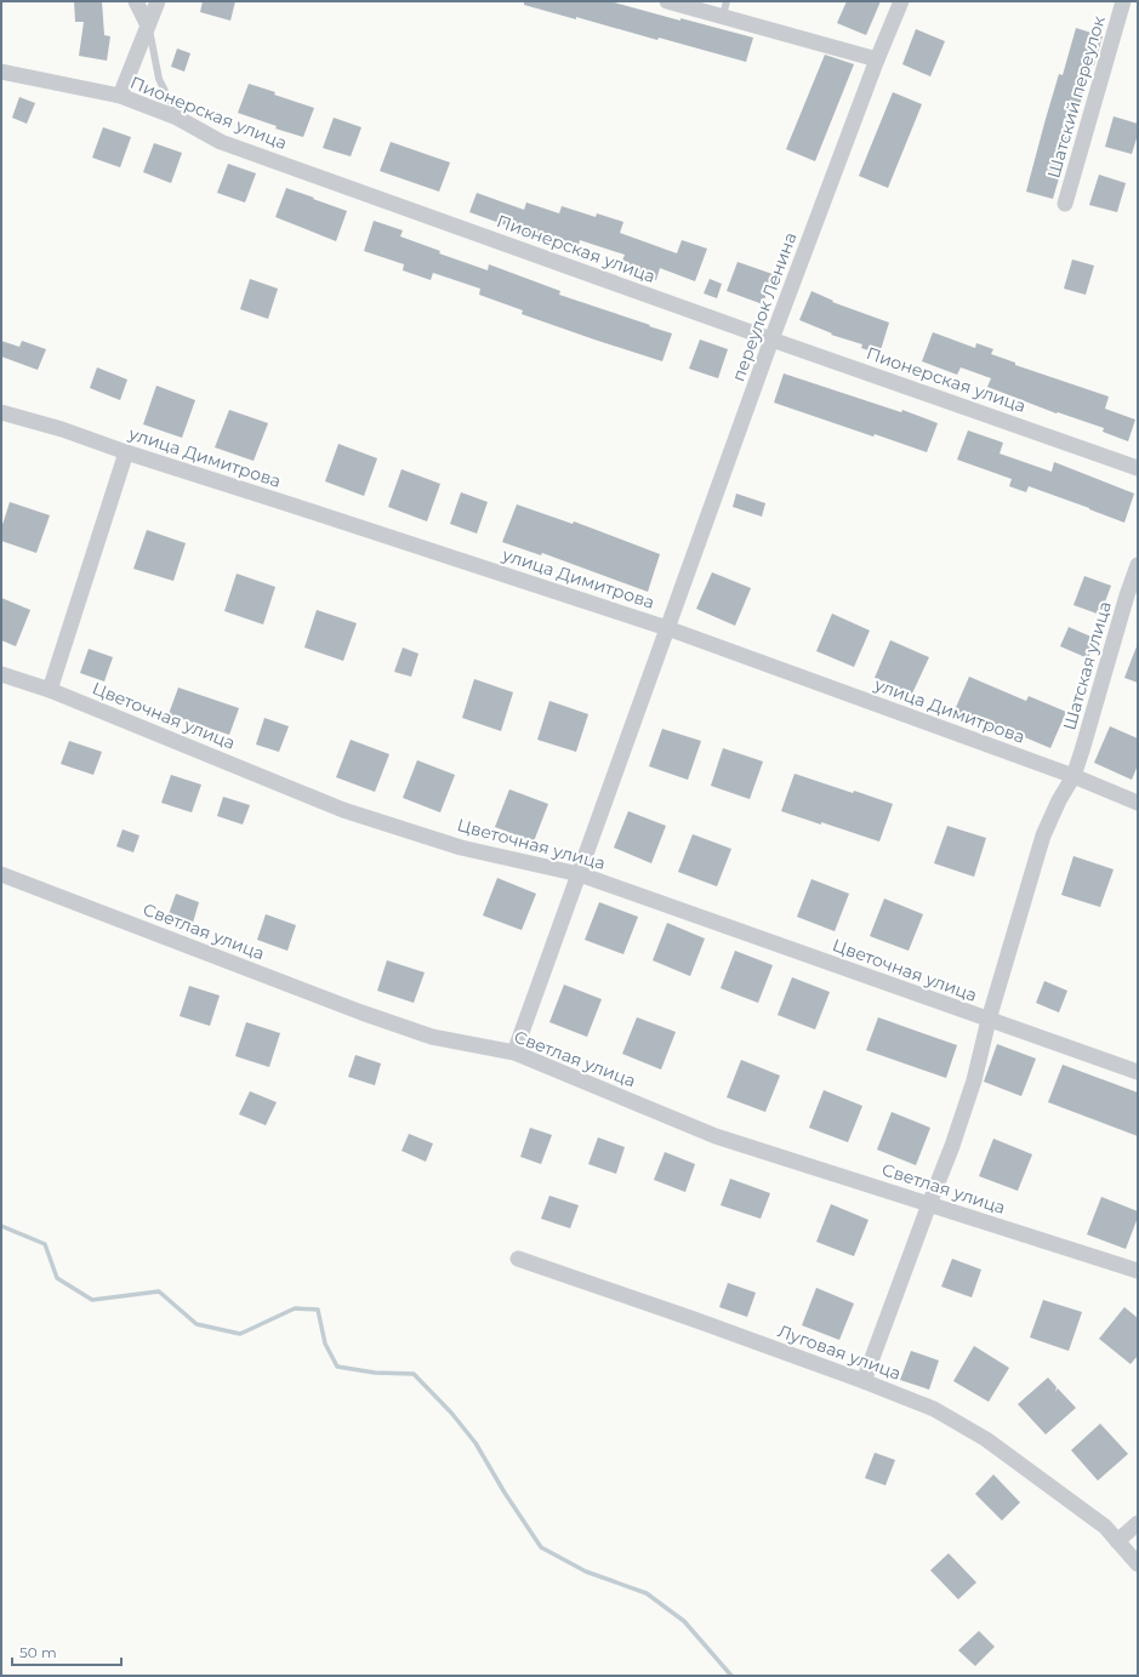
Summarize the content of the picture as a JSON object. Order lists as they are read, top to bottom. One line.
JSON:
{"streets":{"street":["Шатский переулок","Пионерская улица","переулок Ленина","улица Димитрова","Шатская улица","Цветочная улица","Светлая улица","Луговая улица"]},"crossings":[["Пионерская улица","переулок Ленина"],["переулок Ленина","улица Димитрова"],["переулок Ленина","Цветочная улица"],["переулок Ленина","Светлая улица"],["улица Димитрова","Шатская улица"],["Шатская улица","Цветочная улица"],["Шатская улица","Светлая улица"],["Шатская улица","Луговая улица"]],"scale_bar":"50 m"}
